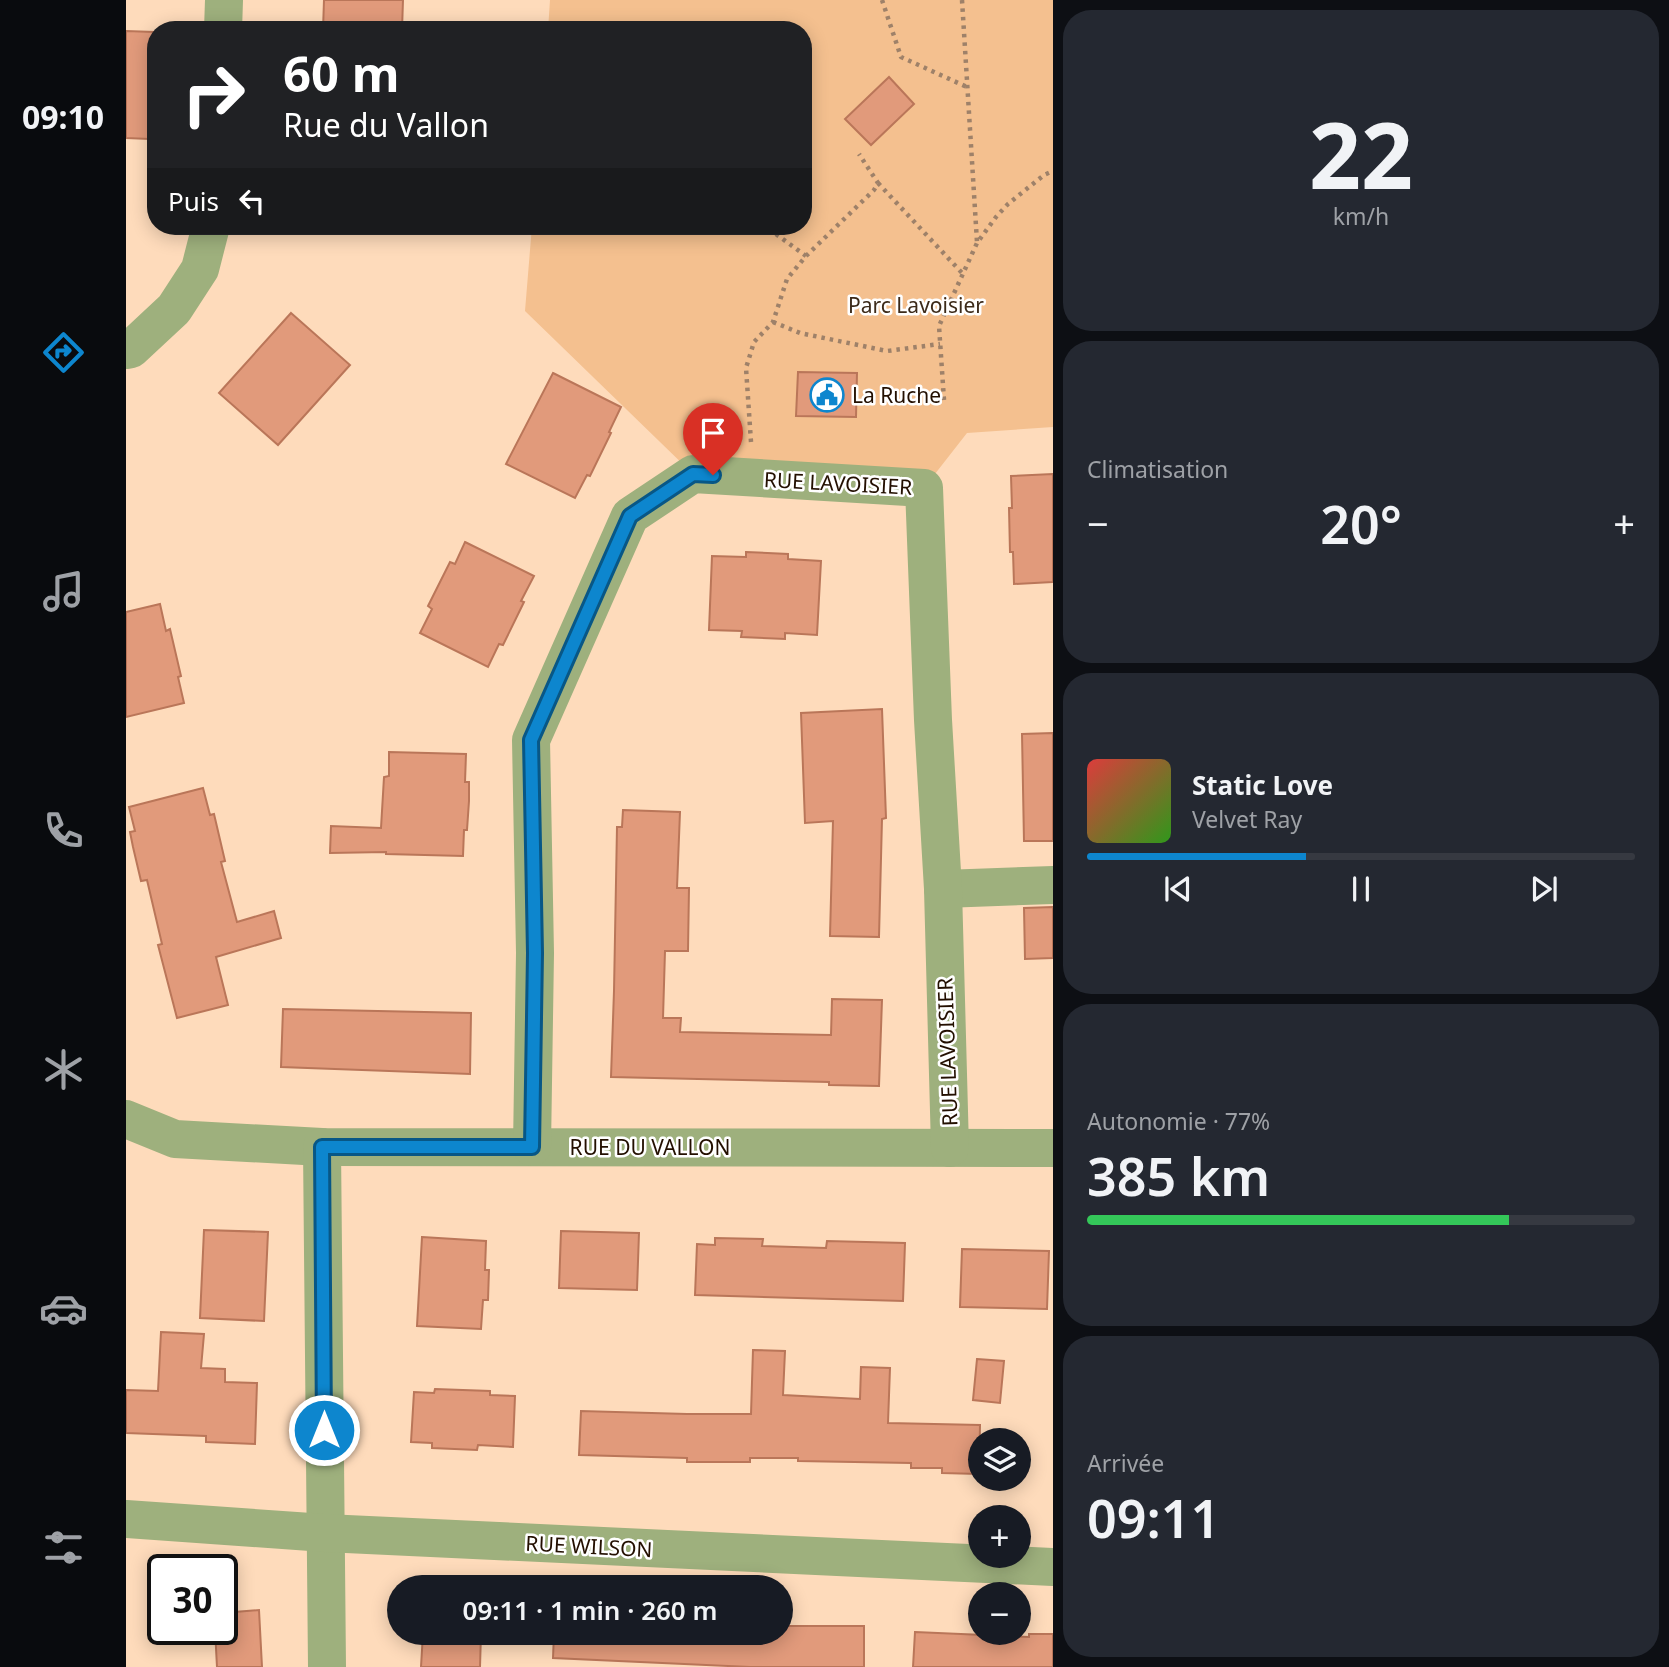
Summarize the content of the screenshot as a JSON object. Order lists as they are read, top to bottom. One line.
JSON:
{"streets":{"street":["RUE LAVOISIER","RUE DU VALLON","RUE WILSON"]},"crossings":[["RUE LAVOISIER","RUE DU VALLON"]],"parks":["Parc Lavoisier"],"places":{"public building":["La Ruche"]},"page":{"tabs":"09:10","tile":[["22","km/h"],"Climatisation",["Autonomie · 77%","385 km"],["Arrivée","09:11"]],"turn":["60 m","Rue du Vallon"],"then":"Puis","heat":["−","20°","+"],"song":["Static Love","Velvet Ray"],"map_buttons":["+","−"],"limit":"30","trip":"09:11 · 1 min · 260 m"}}
